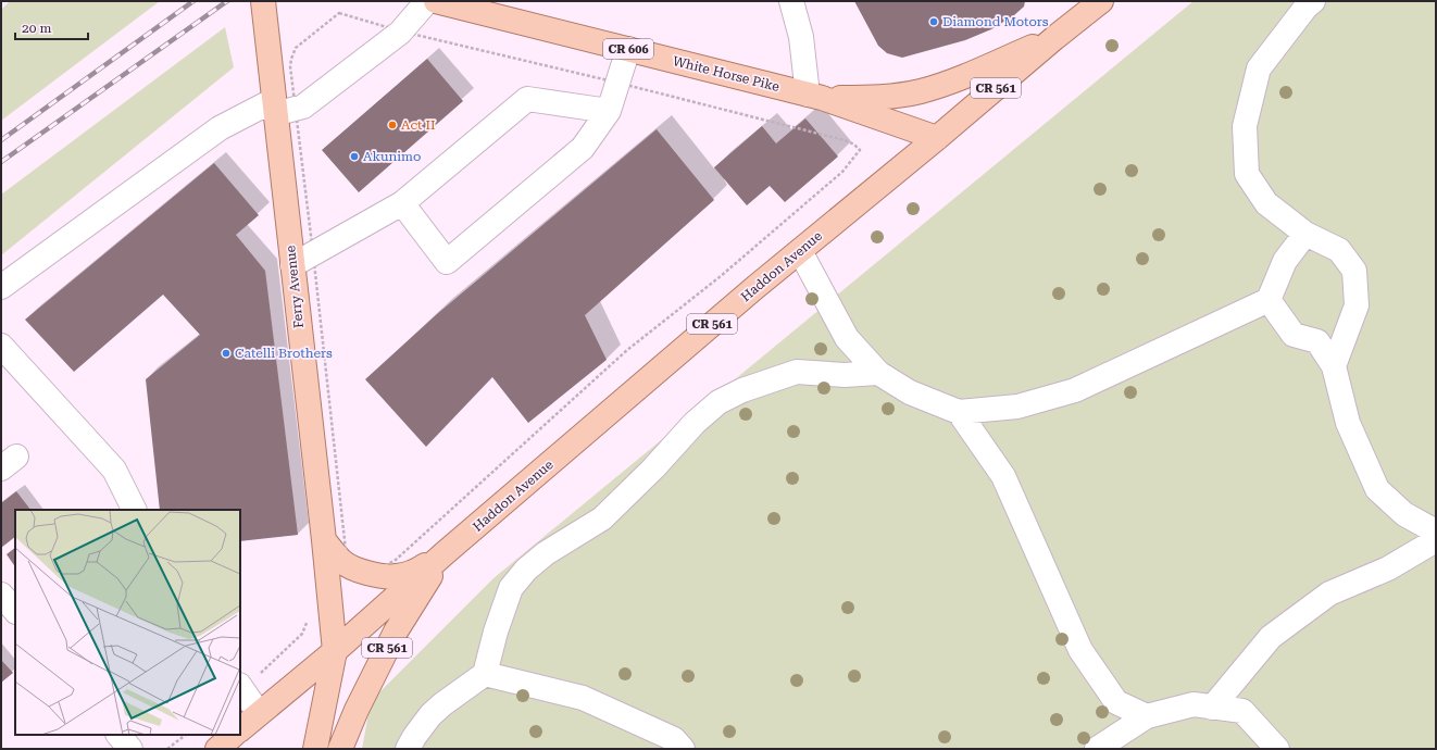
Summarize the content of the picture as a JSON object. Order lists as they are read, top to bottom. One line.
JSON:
{"streets":{"main road":["CR 606","White Horse Pike","CR 561","Haddon Avenue","Ferry Avenue"]},"crossings":[["White Horse Pike","Haddon Avenue"],["Haddon Avenue","Ferry Avenue"]],"places":["Diamond Motors","Act II","Akunimo","Catelli Brothers"],"scale_bar":"20 m"}
